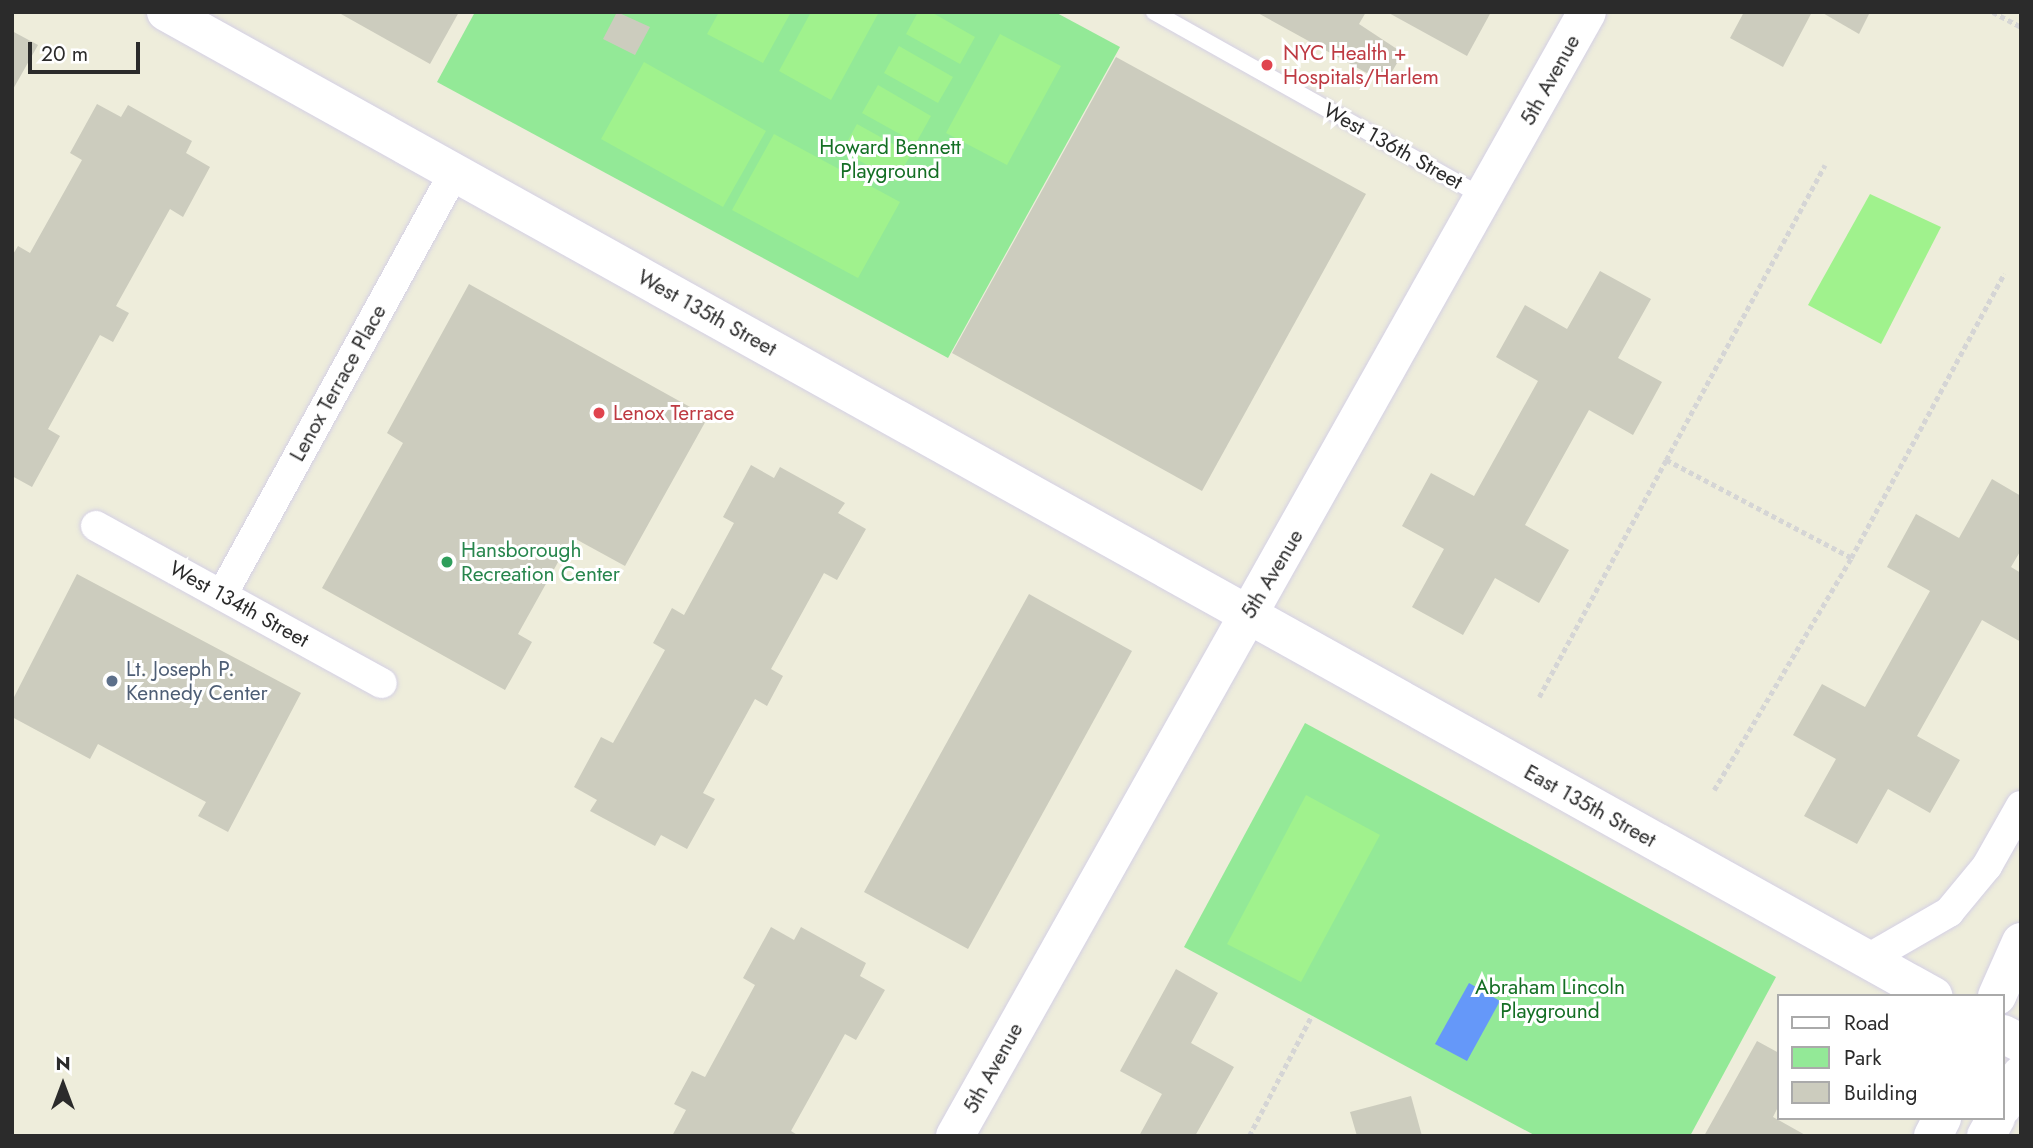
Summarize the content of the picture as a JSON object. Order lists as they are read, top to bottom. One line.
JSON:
{"streets":{"street":["5th Avenue","West 135th Street","Lenox Terrace Place","West 134th Street","East 135th Street"],"lane":["West 136th Street"]},"crossings":[["5th Avenue","West 136th Street"],["5th Avenue","West 135th Street"],["5th Avenue","East 135th Street"],["West 135th Street","Lenox Terrace Place"],["West 135th Street","East 135th Street"],["Lenox Terrace Place","West 134th Street"]],"parks":["Howard Bennett Playground","Abraham Lincoln Playground"],"places":["NYC Health + Hospitals/Harlem","Lenox Terrace","Hansborough Recreation Center","Lt. Joseph P. Kennedy Center"],"legend":["Road","Park","Building"],"scale_bar":"20 m","north":"top"}
